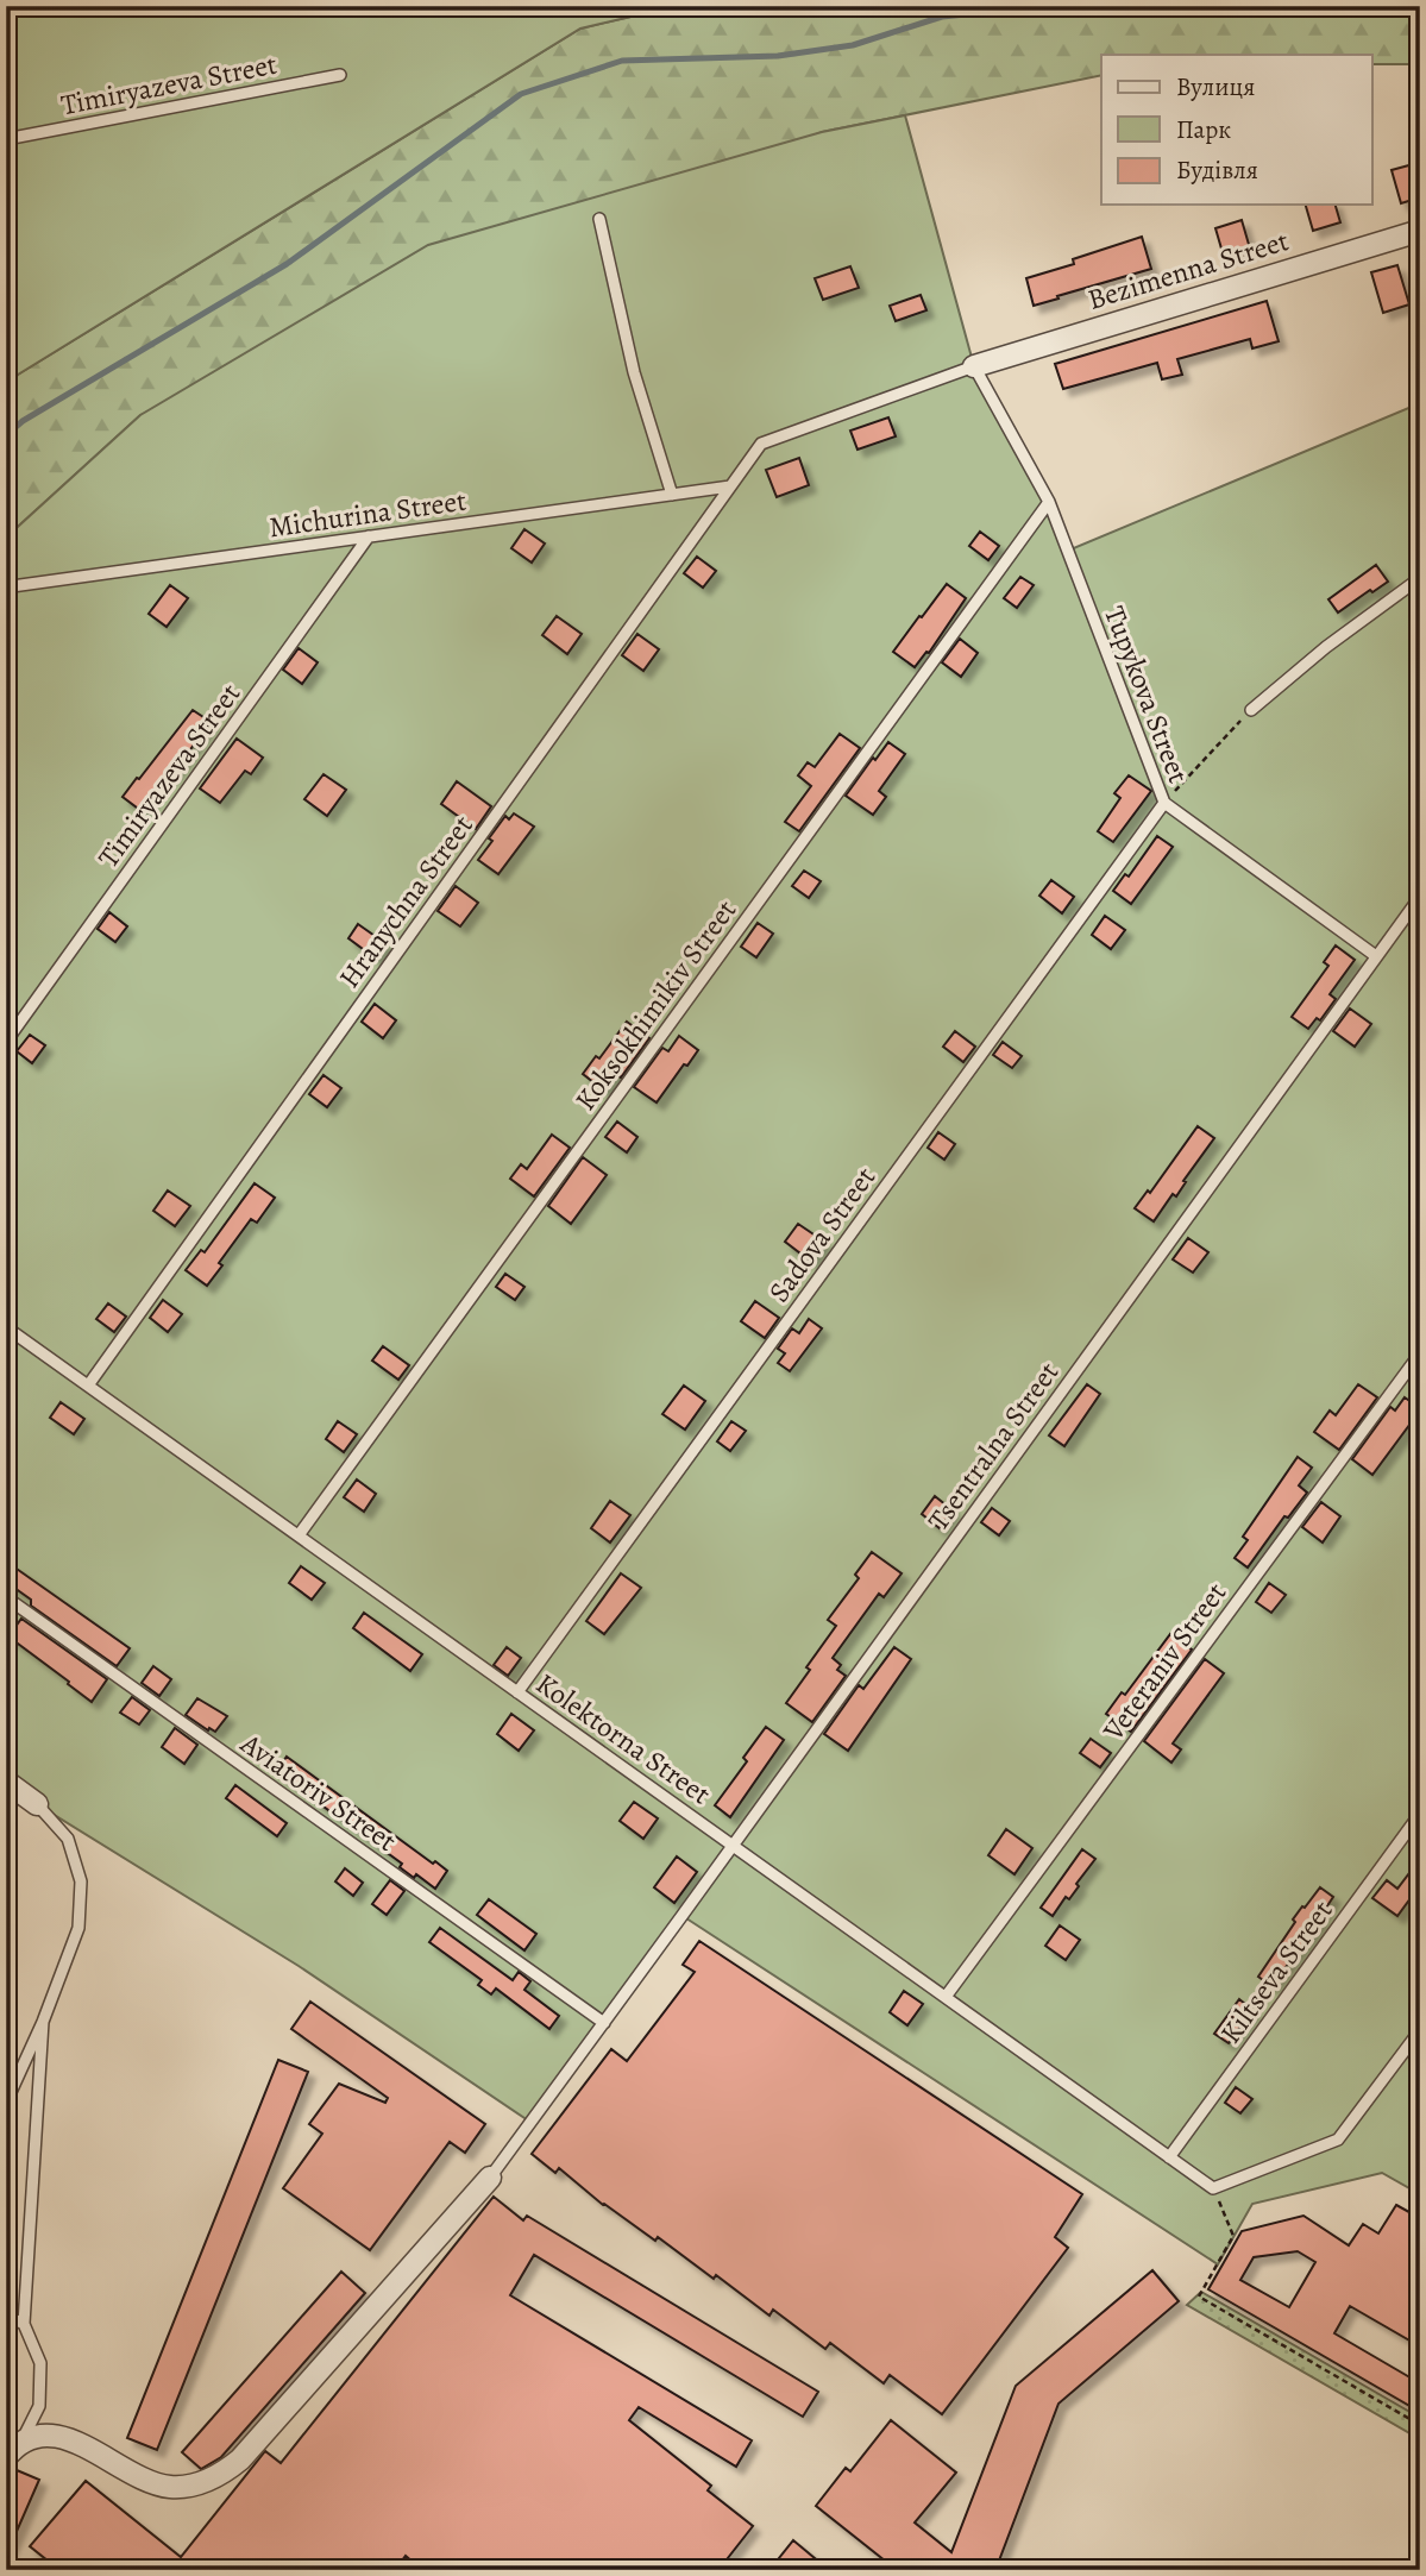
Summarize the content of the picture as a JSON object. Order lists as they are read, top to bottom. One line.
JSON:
{"streets":{"street":["Bezimenna Street"],"lane":["Timiryazeva Street","Michurina Street","Tupykova Street","Hranychna Street","Koksokhimikiv Street","Sadova Street","Tsentralna Street","Veteraniv Street","Kolektorna Street","Aviatoriv Street","Kiltseva Street"]},"crossings":[["Timiryazeva Street","Michurina Street"],["Bezimenna Street","Tupykova Street"],["Bezimenna Street","Hranychna Street"],["Michurina Street","Hranychna Street"],["Tupykova Street","Hranychna Street"],["Tupykova Street","Koksokhimikiv Street"],["Tupykova Street","Sadova Street"],["Tupykova Street","Tsentralna Street"],["Hranychna Street","Kolektorna Street"],["Koksokhimikiv Street","Kolektorna Street"],["Sadova Street","Kolektorna Street"],["Tsentralna Street","Kolektorna Street"],["Tsentralna Street","Aviatoriv Street"],["Veteraniv Street","Kolektorna Street"],["Kolektorna Street","Kiltseva Street"]],"legend":["Вулиця","Парк","Будівля"]}
